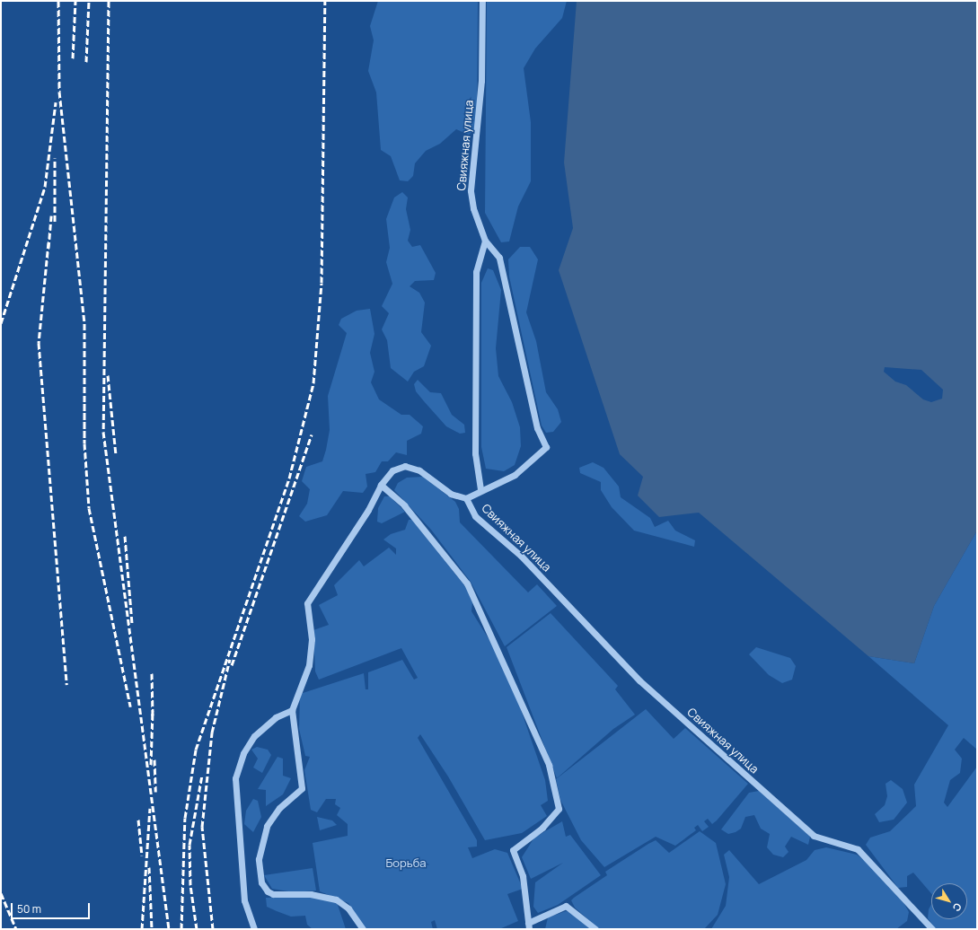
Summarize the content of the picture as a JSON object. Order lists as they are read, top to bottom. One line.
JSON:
{"streets":{"street":["Свияжная улица"]},"parks":["Борьба"],"scale_bar":"50 m","north":"bottom right"}
